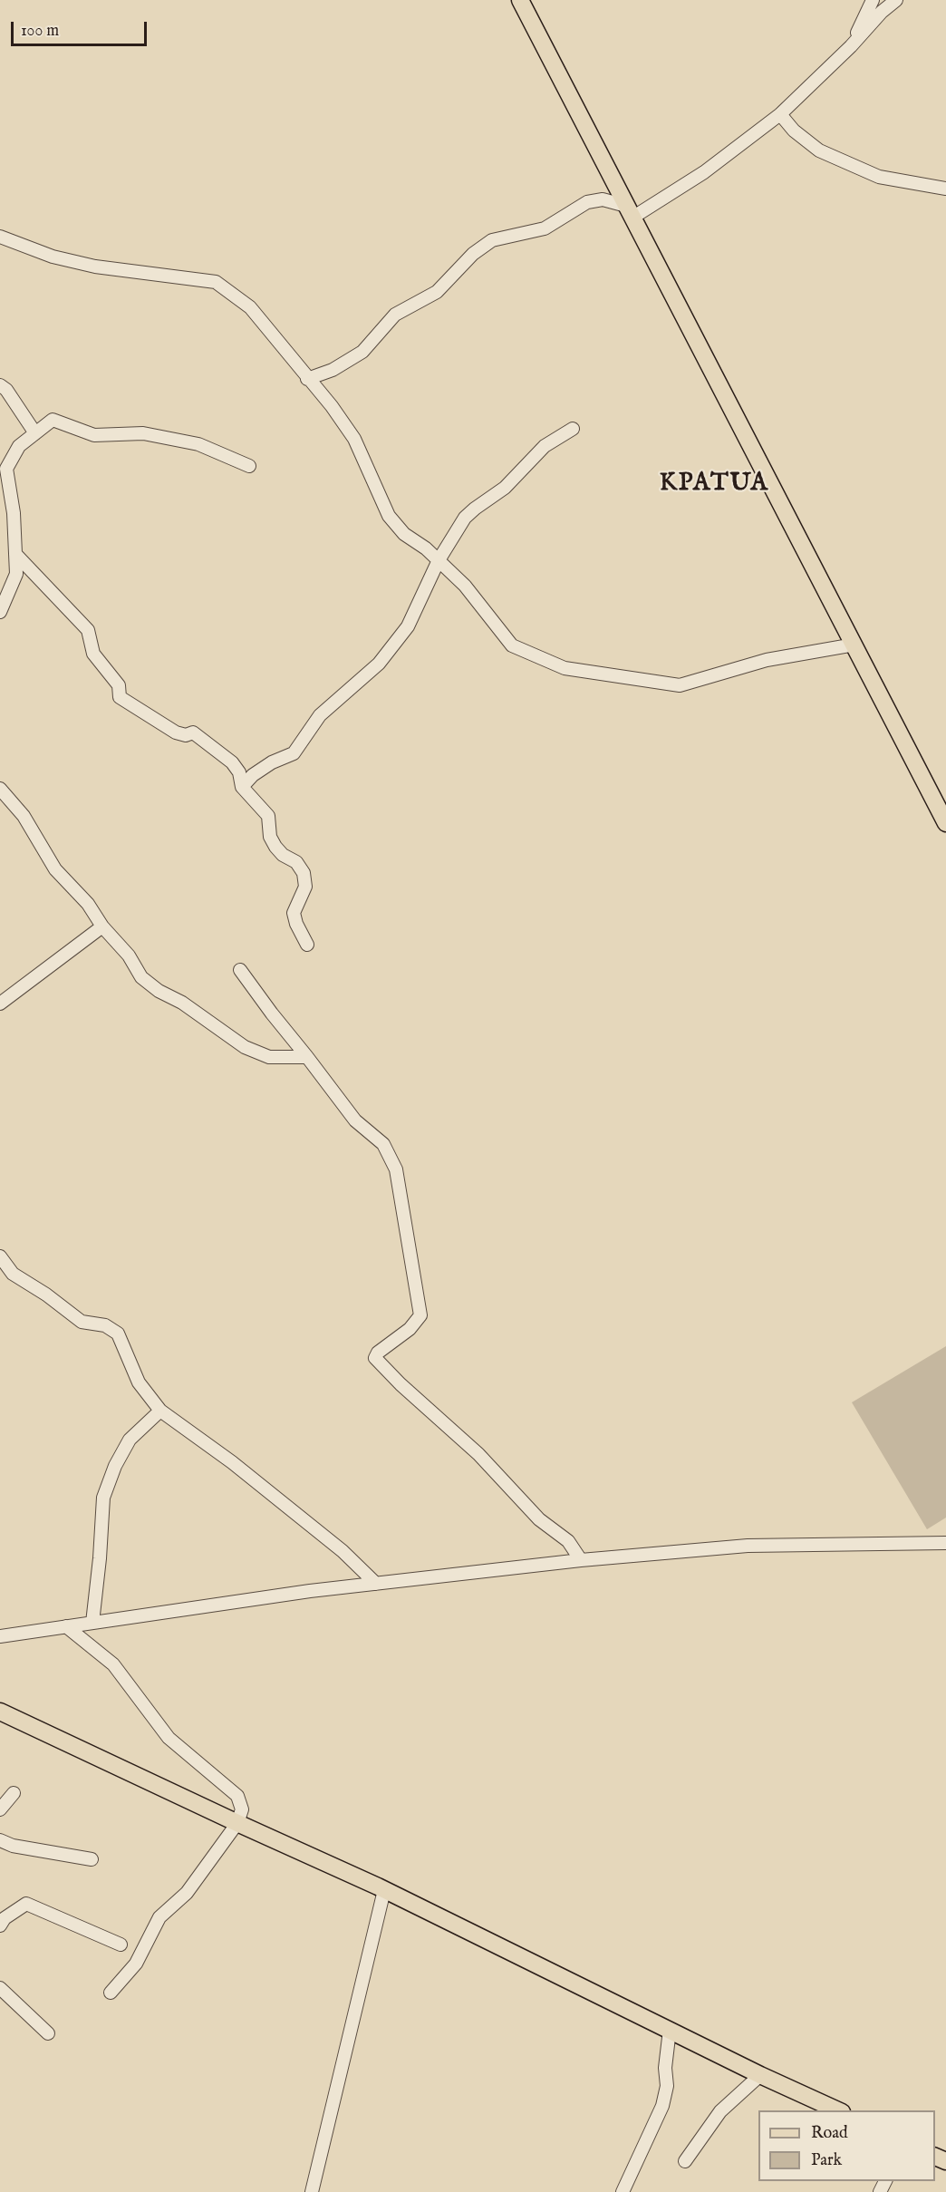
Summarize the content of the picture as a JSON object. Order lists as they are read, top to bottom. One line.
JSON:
{"districts":["KPATUA"],"legend":["Road","Park"],"scale_bar":"100 m"}
